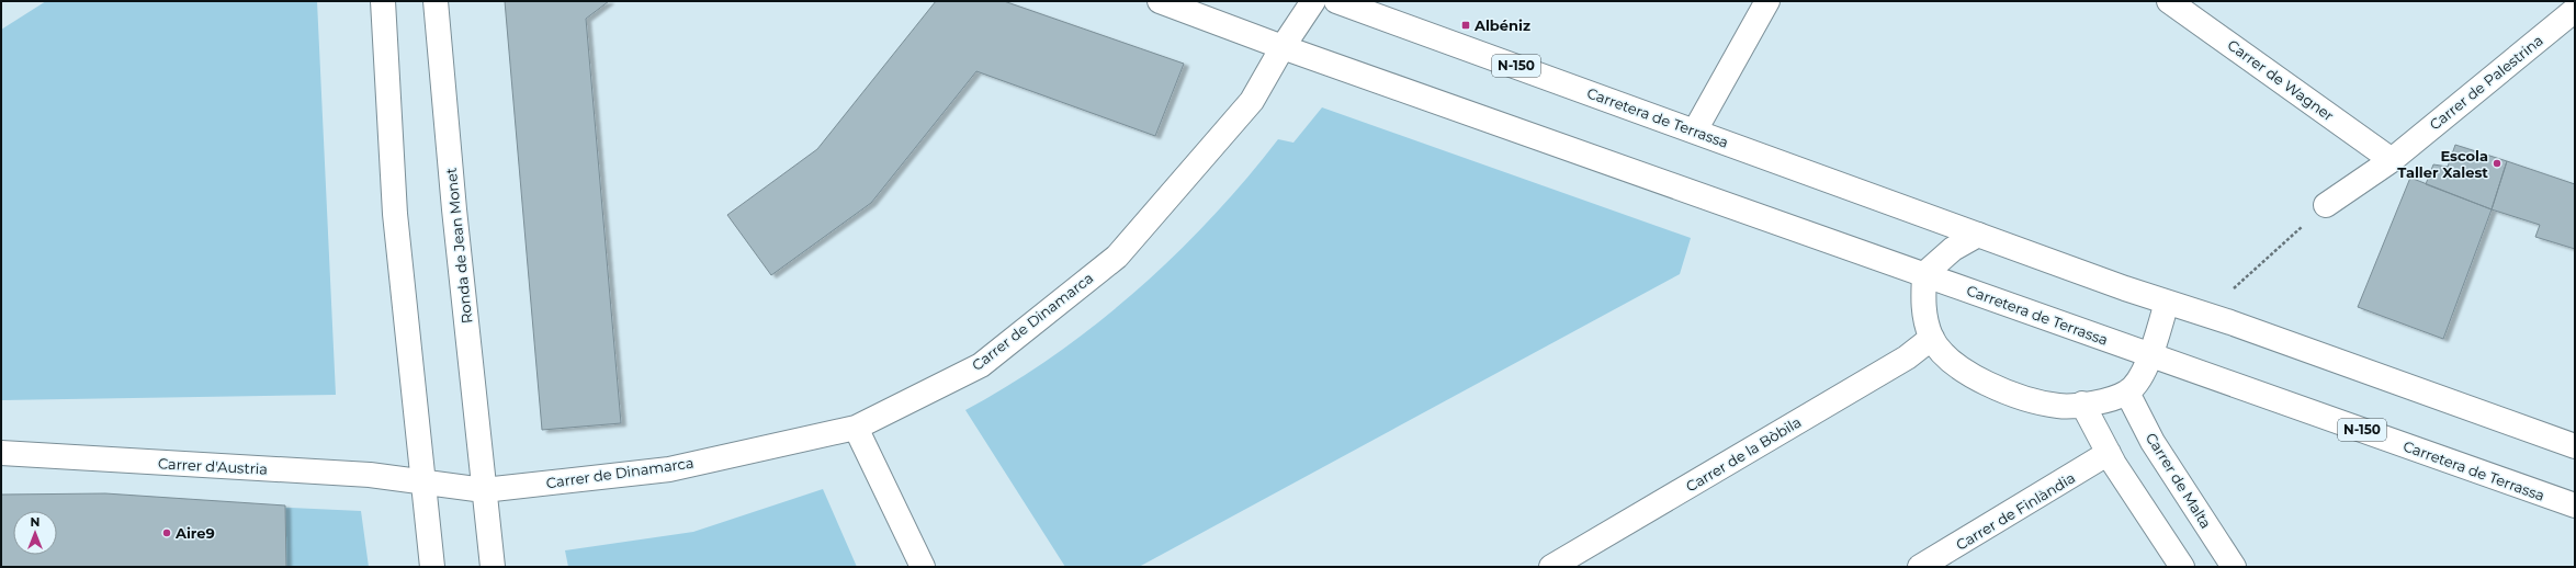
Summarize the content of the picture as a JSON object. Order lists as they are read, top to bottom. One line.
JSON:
{"streets":{"street":["N-150","Carrer de Wagner","Carrer de Palestrina","Carretera de Terrassa","Ronda de Jean Monet","Carrer de Dinamarca","Carrer de la Bòbila","Carrer d'Austria","Carrer de Malta","Carrer de Finlàndia"]},"crossings":[["Carrer de Wagner","Carrer de Palestrina"],["Carretera de Terrassa","Carrer de Dinamarca"],["Ronda de Jean Monet","Carrer de Dinamarca"]],"places":{"transit":["Albéniz"],"other":["Escola Taller Xalest","Aire9"]},"north":"top"}
